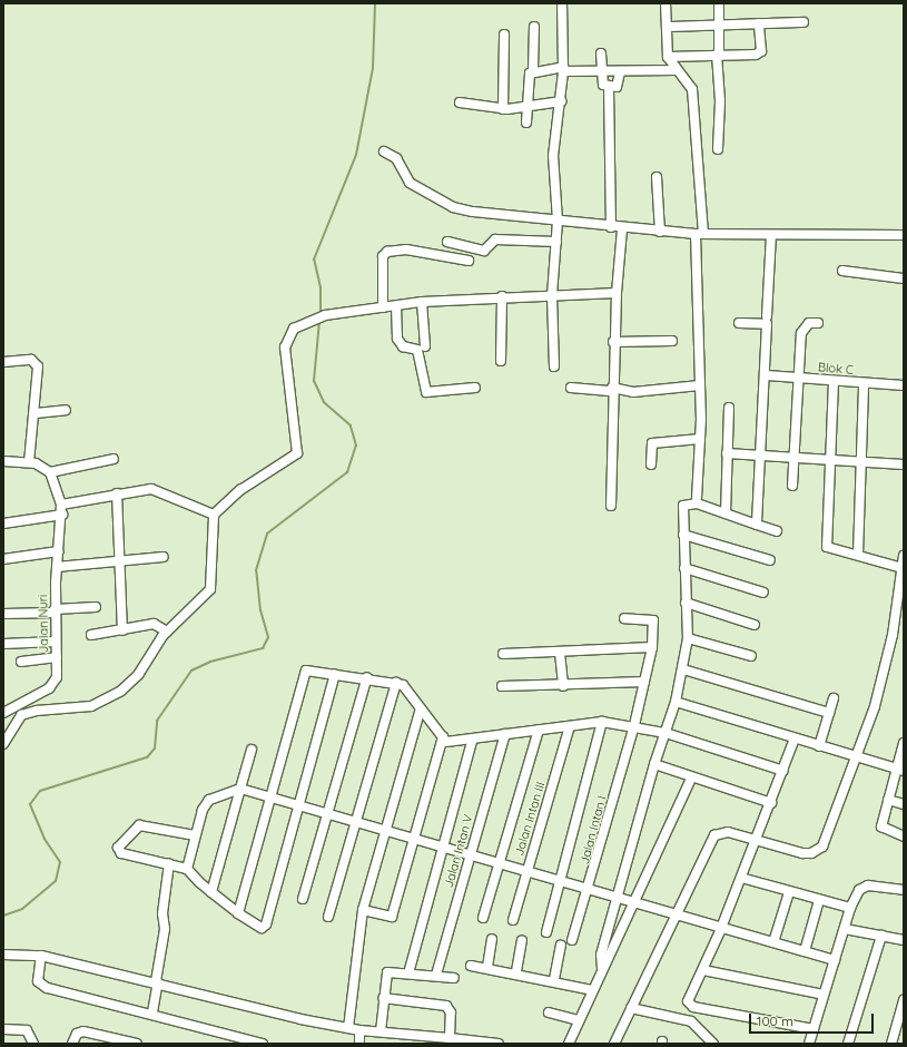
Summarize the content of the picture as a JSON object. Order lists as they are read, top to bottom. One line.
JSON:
{"streets":{"street":["Blok C","Jalan Nuri","Jalan Intan III","Jalan Intan I","Jalan Intan V"]},"scale_bar":"100 m"}
